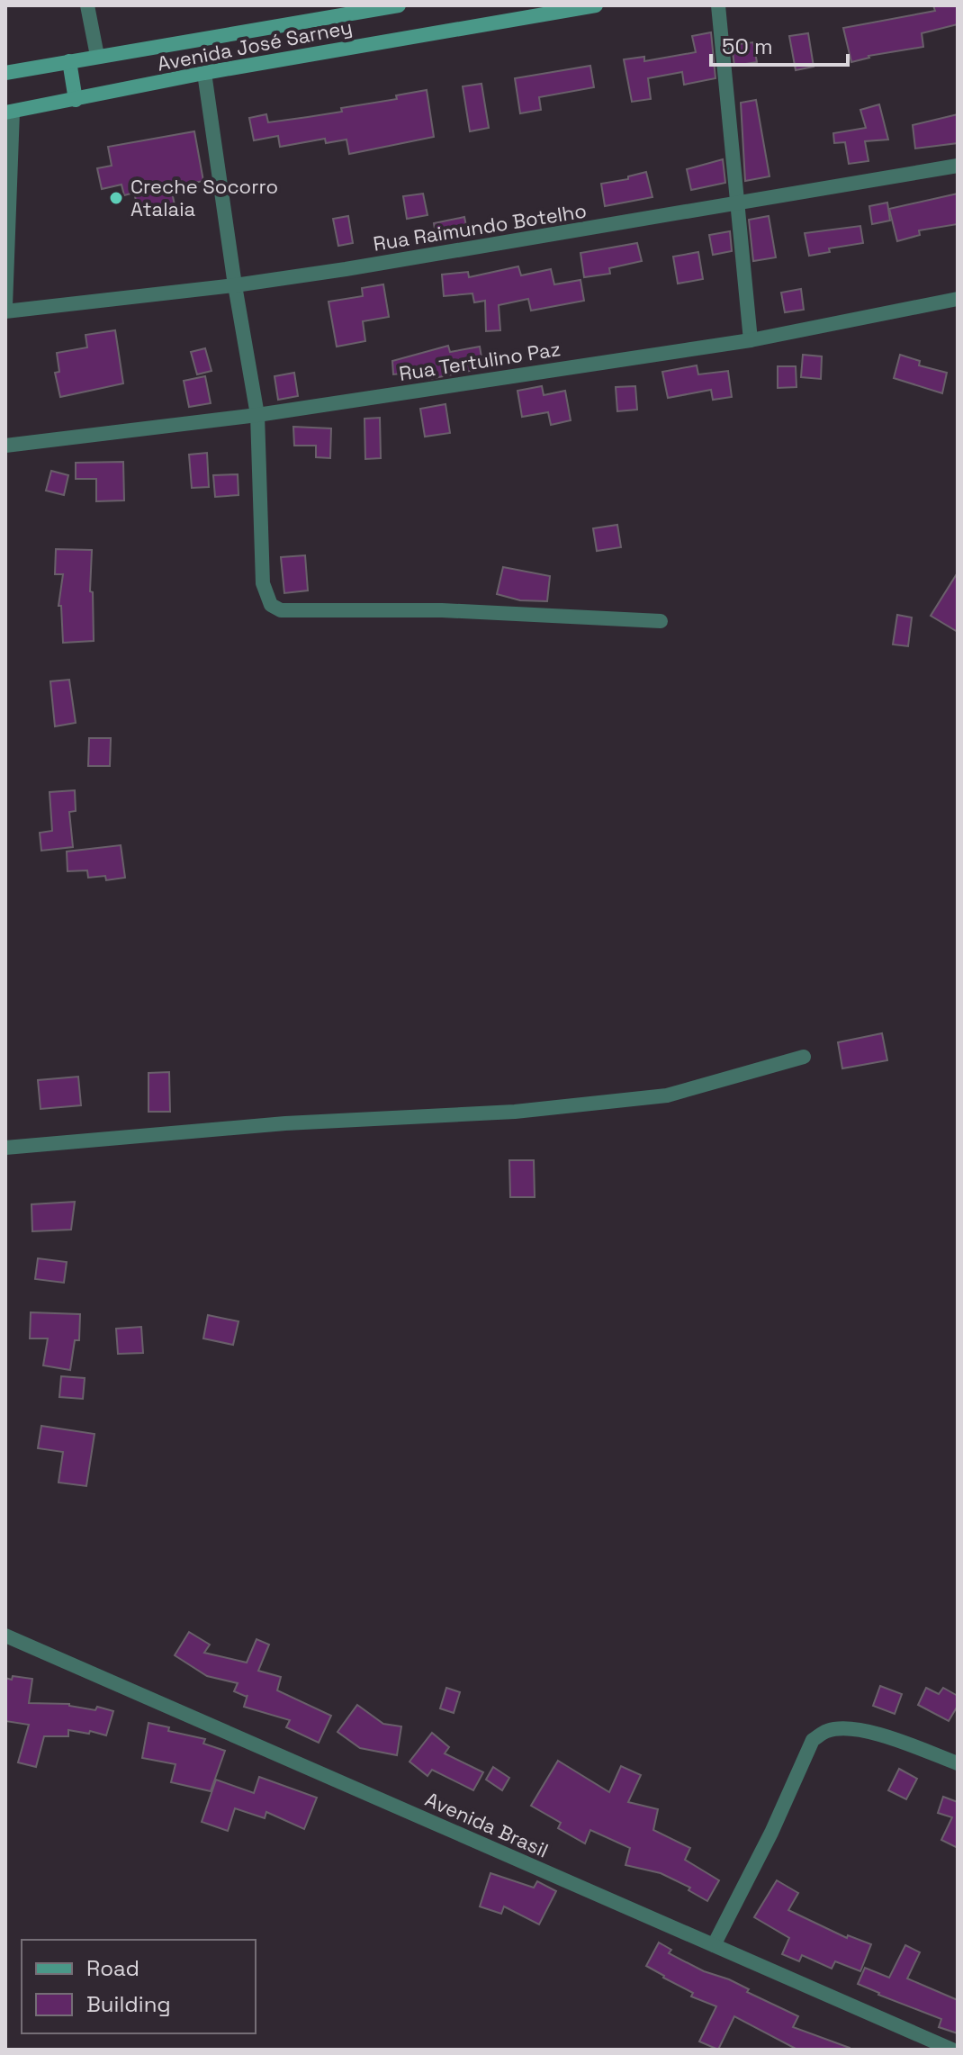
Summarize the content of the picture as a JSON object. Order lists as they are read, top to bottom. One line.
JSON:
{"streets":{"main road":["Avenida José Sarney"],"street":["Rua Raimundo Botelho","Rua Tertulino Paz","Avenida Brasil"]},"places":["Creche Socorro Atalaia"],"legend":["Road","Building"],"scale_bar":"50 m"}
